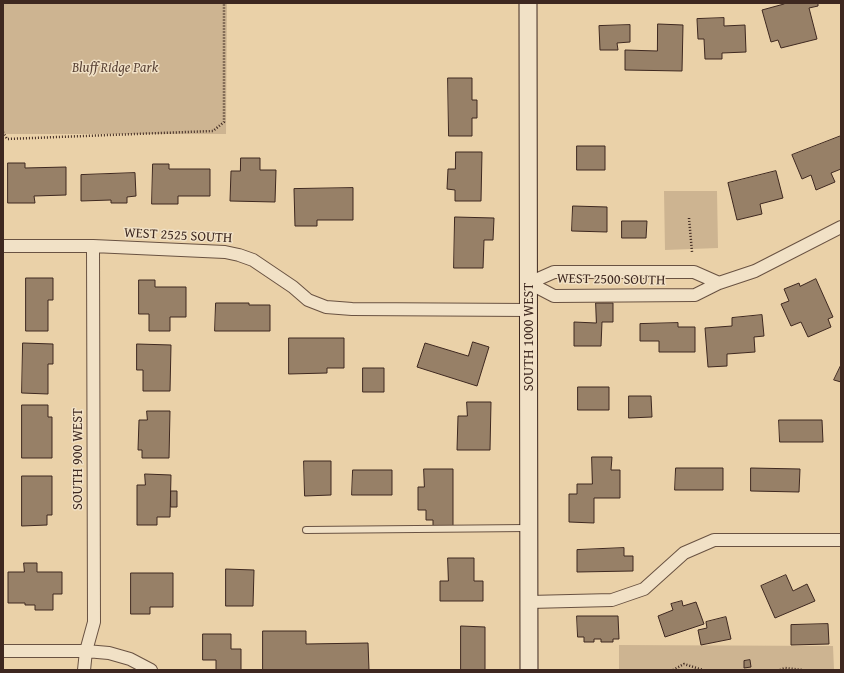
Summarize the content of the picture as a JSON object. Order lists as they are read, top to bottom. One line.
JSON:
{"streets":{"main road":["SOUTH 1000 WEST"],"street":["WEST 2525 SOUTH","WEST 2500 SOUTH","SOUTH 900 WEST"]},"crossings":[["WEST 2525 SOUTH","SOUTH 1000 WEST"],["WEST 2525 SOUTH","SOUTH 900 WEST"],["WEST 2500 SOUTH","SOUTH 1000 WEST"]],"parks":["Bluff Ridge Park"]}
